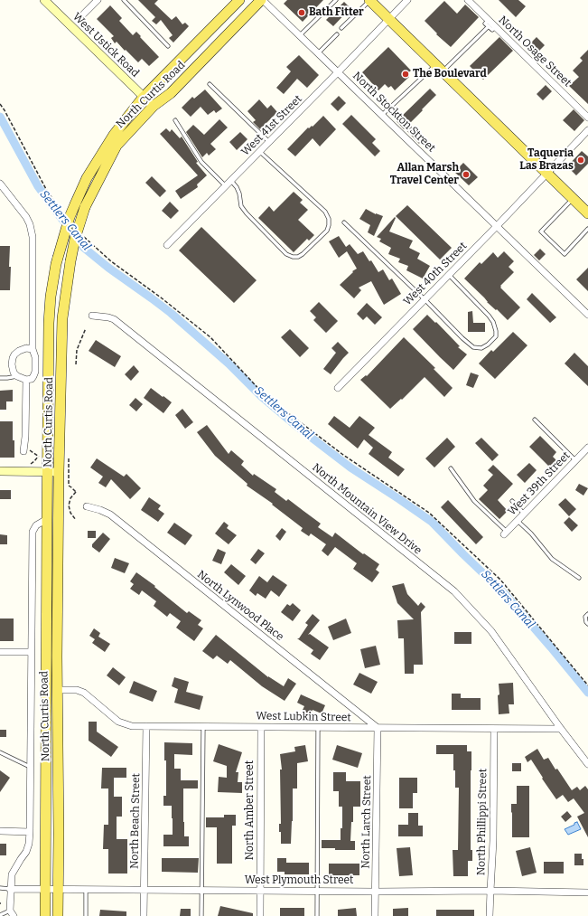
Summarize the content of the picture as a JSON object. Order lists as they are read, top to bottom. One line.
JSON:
{"streets":{"main road":["West Ustick Road","North Curtis Road"],"street":["North Osage Street","North Stockton Street","West 41st Street","West 40th Street","West 39th Street","North Mountain View Drive","North Lynwood Place","West Lubkin Street","North Amber Street","North Beach Street","North Larch Street","North Phillippi Street","West Plymouth Street"]},"crossings":[["West Ustick Road","North Curtis Road"],["North Curtis Road","North Stockton Street"],["North Curtis Road","West Lubkin Street"],["North Curtis Road","West Plymouth Street"],["North Stockton Street","West 41st Street"],["North Stockton Street","West 40th Street"],["North Mountain View Drive","West Lubkin Street"],["North Lynwood Place","West Lubkin Street"],["North Lynwood Place","North Larch Street"],["West Lubkin Street","North Amber Street"],["West Lubkin Street","North Beach Street"],["West Lubkin Street","North Larch Street"],["West Lubkin Street","North Phillippi Street"],["North Amber Street","West Plymouth Street"],["North Beach Street","West Plymouth Street"],["North Larch Street","West Plymouth Street"],["North Phillippi Street","West Plymouth Street"]],"water":["Settlers Canal"],"places":["Bath Fitter","The Boulevard","Taqueria Las Brazas","Allan Marsh Travel Center"]}
